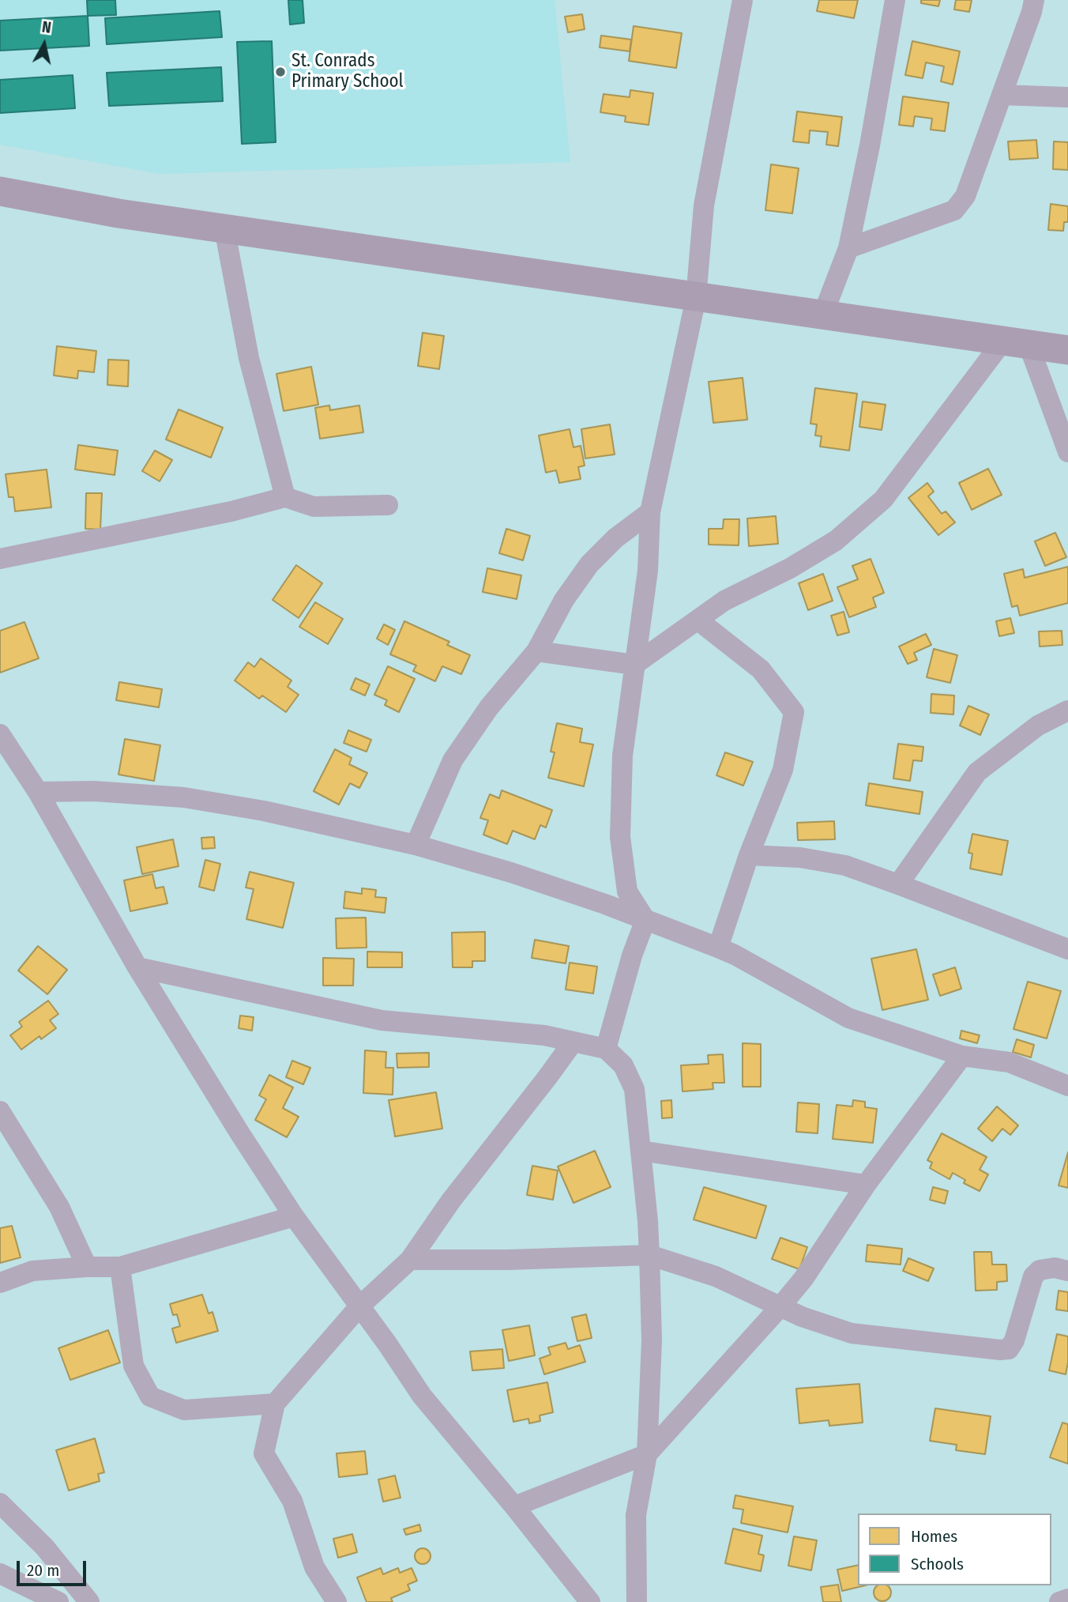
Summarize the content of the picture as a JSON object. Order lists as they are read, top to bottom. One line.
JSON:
{"places":["St. Conrads Primary School"],"legend":["Homes","Schools"],"scale_bar":"20 m","north":"top"}
